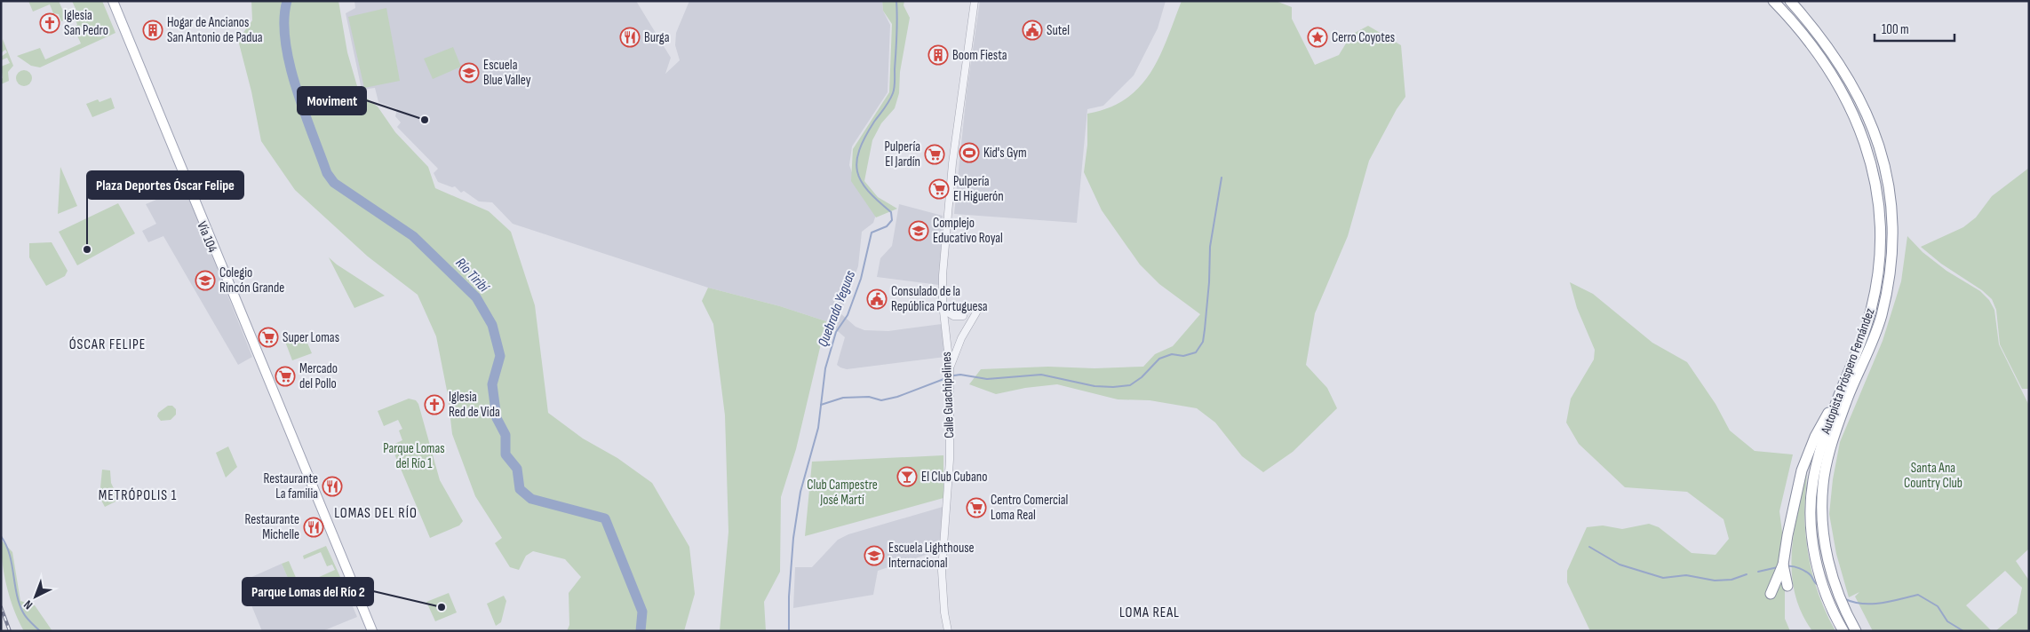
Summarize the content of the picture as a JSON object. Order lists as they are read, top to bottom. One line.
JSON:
{"streets":{"highway":["Autopista Próspero Fernández"],"main road":["Vía 104"],"street":["Calle Guachipelines"]},"districts":["ÓSCAR FELIPE","METRÓPOLIS 1","LOMAS DEL RÍO","LOMA REAL"],"water":["Río Tiribí","Quebrada Yeguas"],"parks":["Parque Lomas del Río 1","Santa Ana Country Club","Club Campestre José Martí"],"places":{"church":["Iglesia San Pedro","Iglesia Red de Vida"],"building":["Hogar de Ancianos San Antonio de Padua","Boom Fiesta"],"public building":["Sutel","Consulado de la República Portuguesa"],"restaurant":["Burga","Restaurante La familia","Restaurante Michelle"],"place":["Cerro Coyotes"],"school or university":["Escuela Blue Valley","Complejo Educativo Royal","Colegio Rincón Grande","Escuela Lighthouse Internacional"],"other":["Moviment","Plaza Deportes Óscar Felipe","Parque Lomas del Río 2"],"sports":["Kid's Gym"],"supermarket":["Pulpería El Jardín","Pulpería El Higuerón","Super Lomas","Mercado del Pollo","Centro Comercial Loma Real"],"bar":["El Club Cubano"]},"scale_bar":"100 m","north":"bottom left"}
